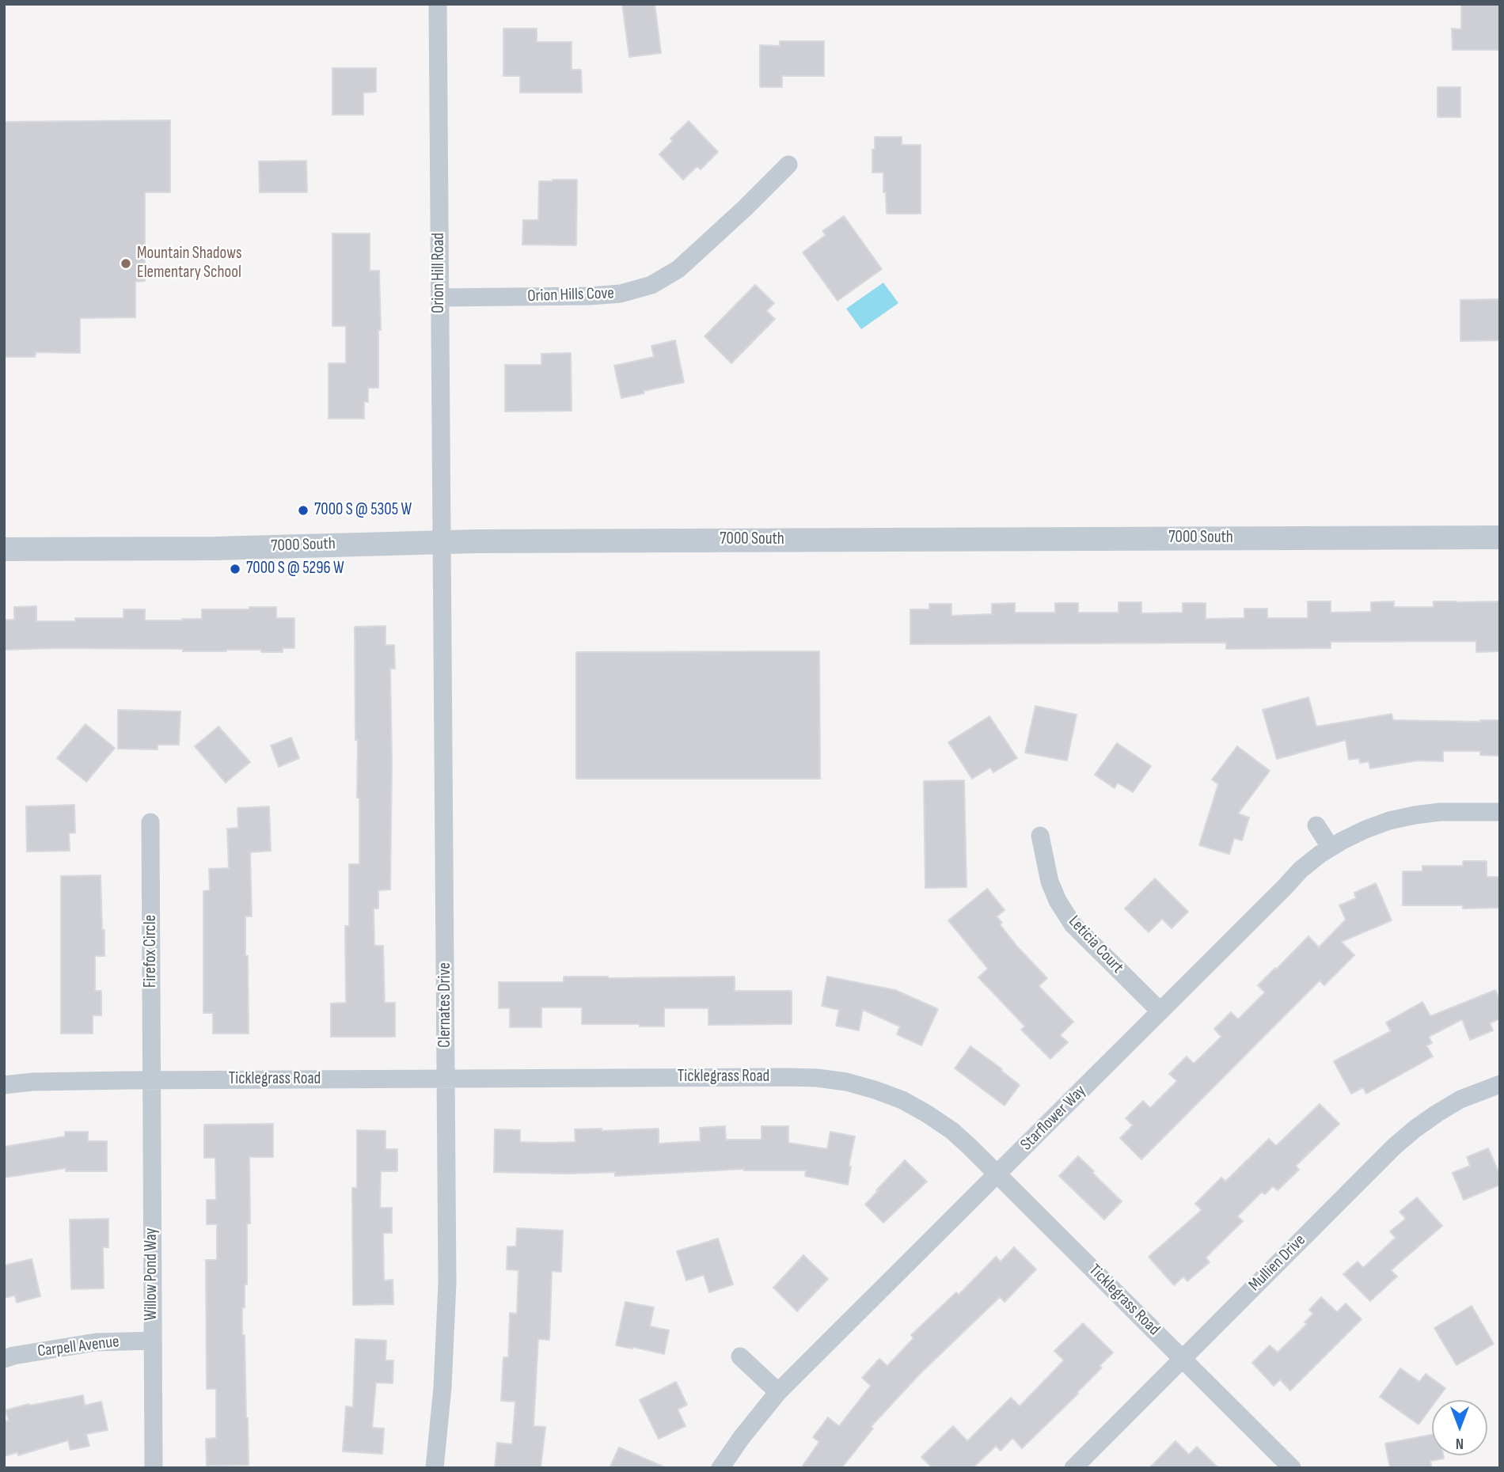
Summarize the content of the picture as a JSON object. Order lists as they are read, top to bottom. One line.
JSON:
{"streets":{"street":["Orion Hill Road","Orion Hills Cove","7000 South","Leticia Court","Firefox Circle","Clernates Drive","Ticklegrass Road","Starflower Way","Mullien Drive","Willow Pond Way","Carpell Avenue"]},"crossings":[["Orion Hill Road","Orion Hills Cove"],["Orion Hill Road","7000 South"],["Orion Hill Road","Clernates Drive"],["7000 South","Clernates Drive"],["Leticia Court","Starflower Way"],["Firefox Circle","Ticklegrass Road"],["Firefox Circle","Willow Pond Way"],["Clernates Drive","Ticklegrass Road"],["Ticklegrass Road","Starflower Way"],["Ticklegrass Road","Mullien Drive"],["Ticklegrass Road","Willow Pond Way"],["Willow Pond Way","Carpell Avenue"]],"places":["Mountain Shadows Elementary School","7000 S @ 5305 W","7000 S @ 5296 W"],"north":"bottom"}
